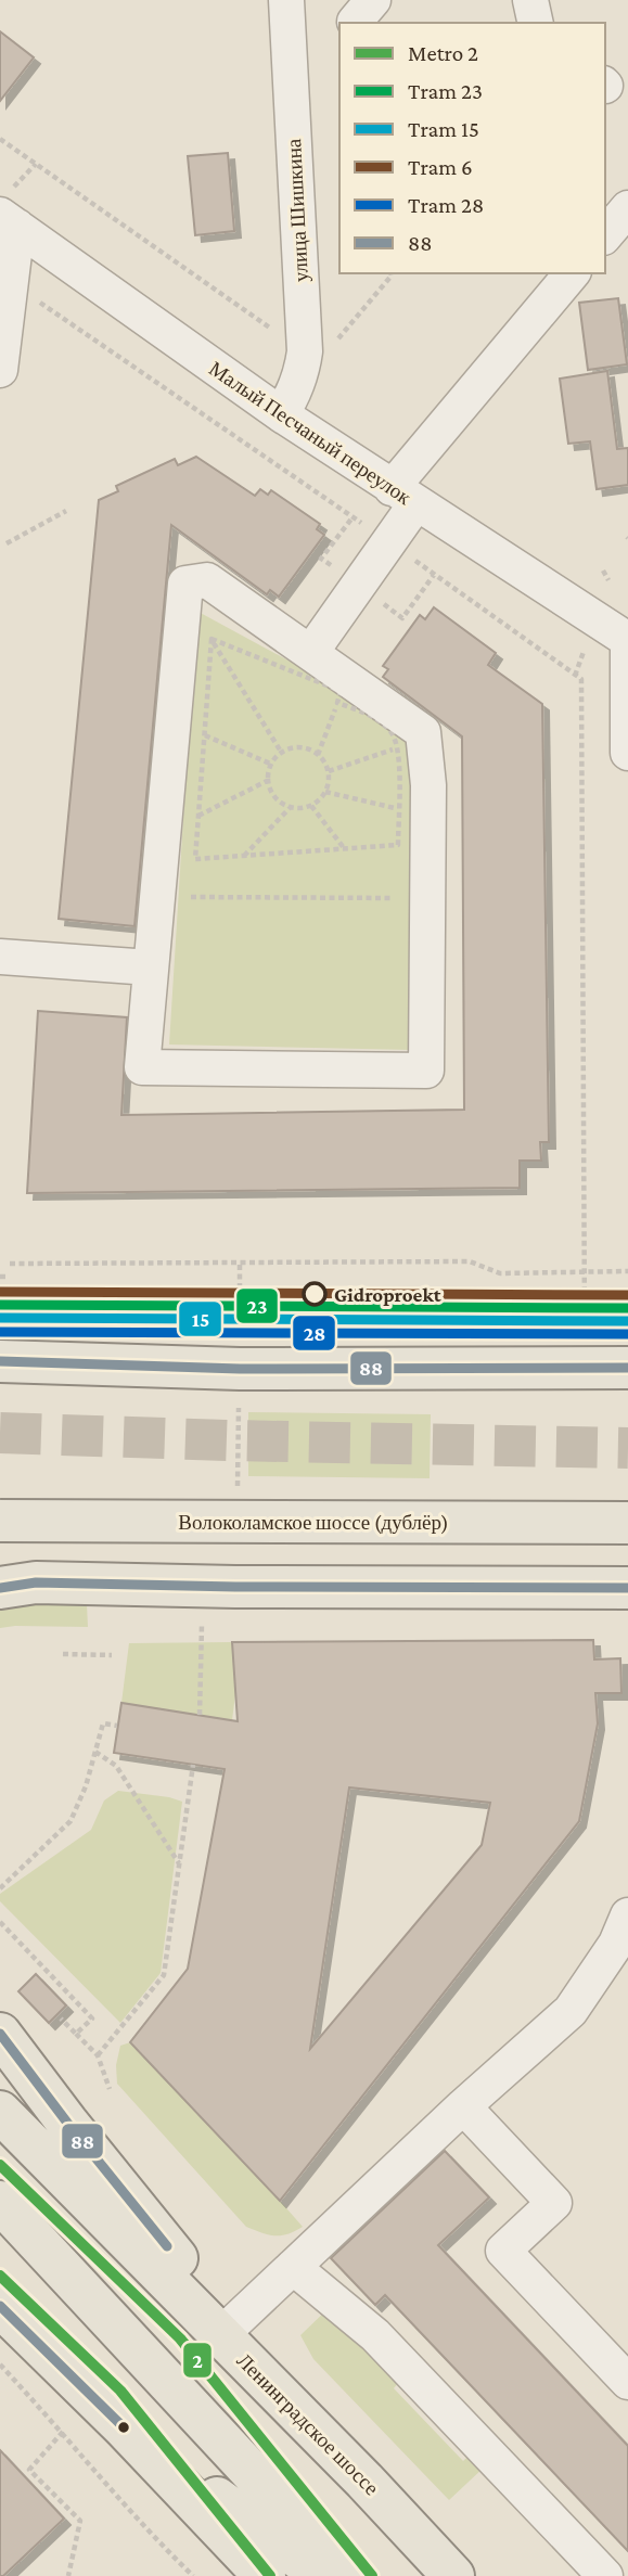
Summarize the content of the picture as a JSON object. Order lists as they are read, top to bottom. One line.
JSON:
{"streets":{"main road":["Волоколамское шоссе (дублёр)","Ленинградское шоссе"],"street":["улица Шишкина","Малый Песчаный переулок"]},"crossings":[["улица Шишкина","Малый Песчаный переулок"]],"places":["Gidroproekt"],"lines":["tram line 6","tram line 23","tram line 15","tram line 28","transit line 88","metro line 2"],"legend":["Metro 2","Tram 23","Tram 15","Tram 6","Tram 28","88"]}
